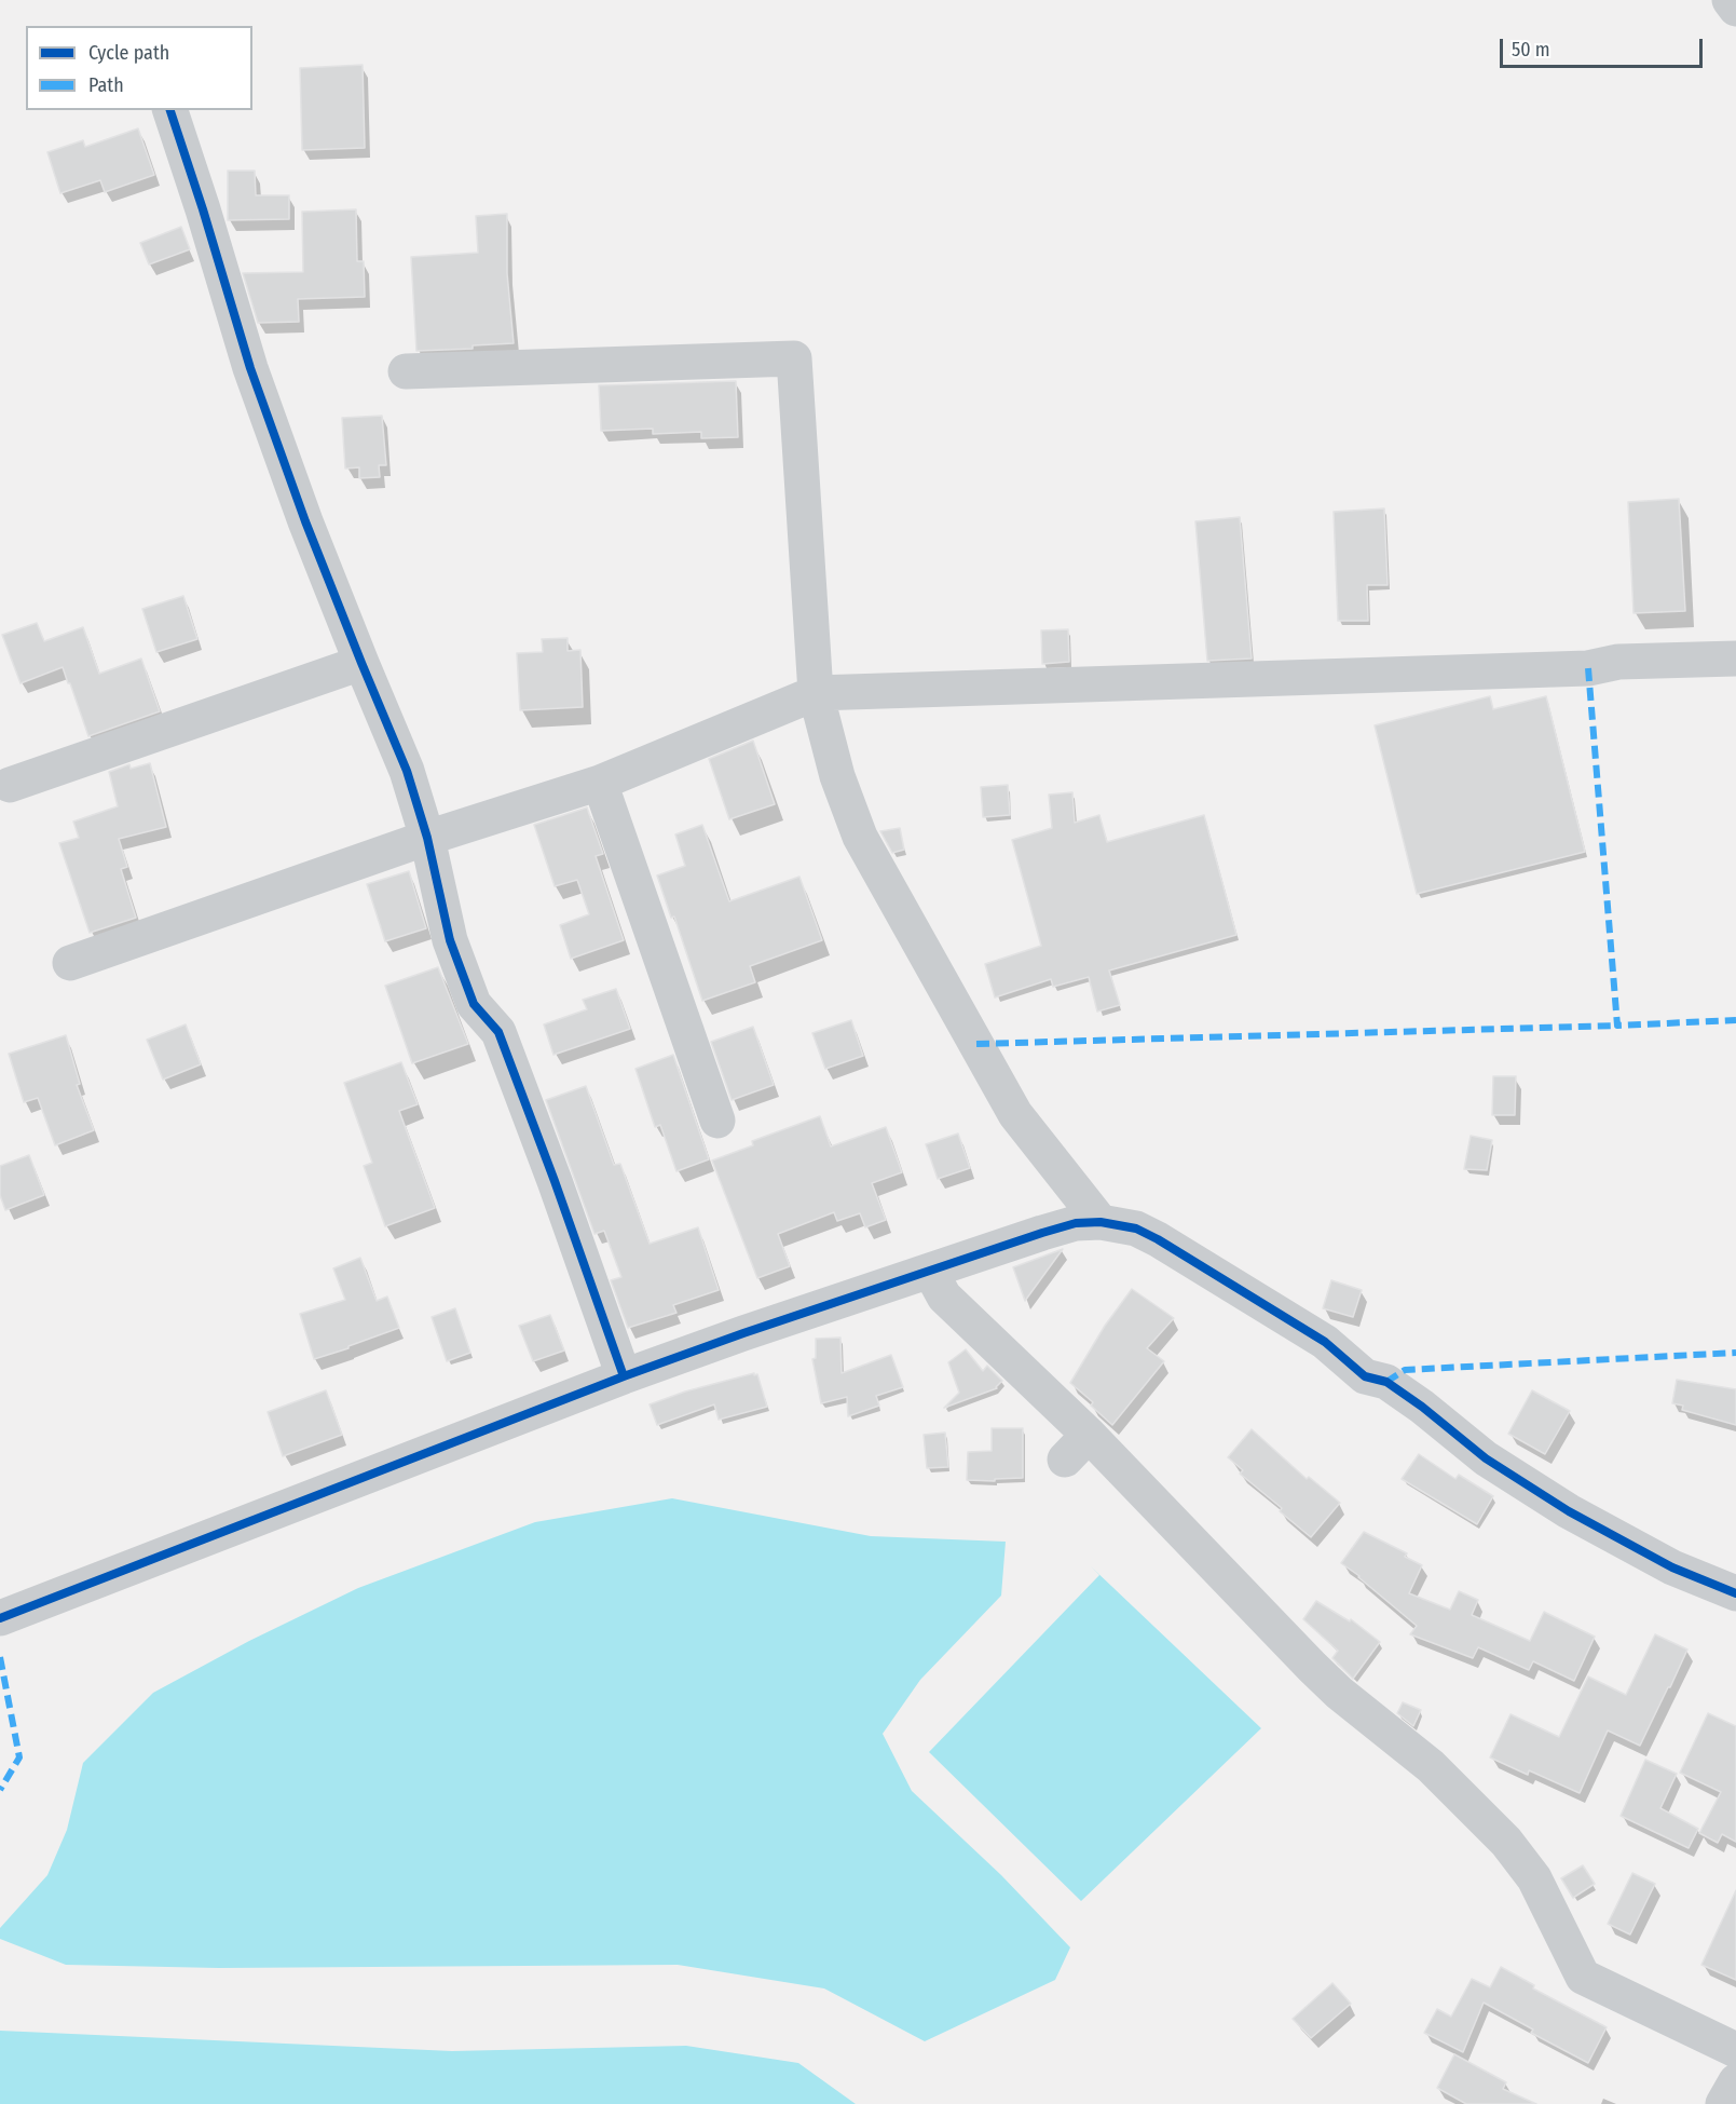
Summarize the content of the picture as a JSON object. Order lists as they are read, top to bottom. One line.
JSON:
{"legend":["Cycle path","Path"],"scale_bar":"50 m"}
